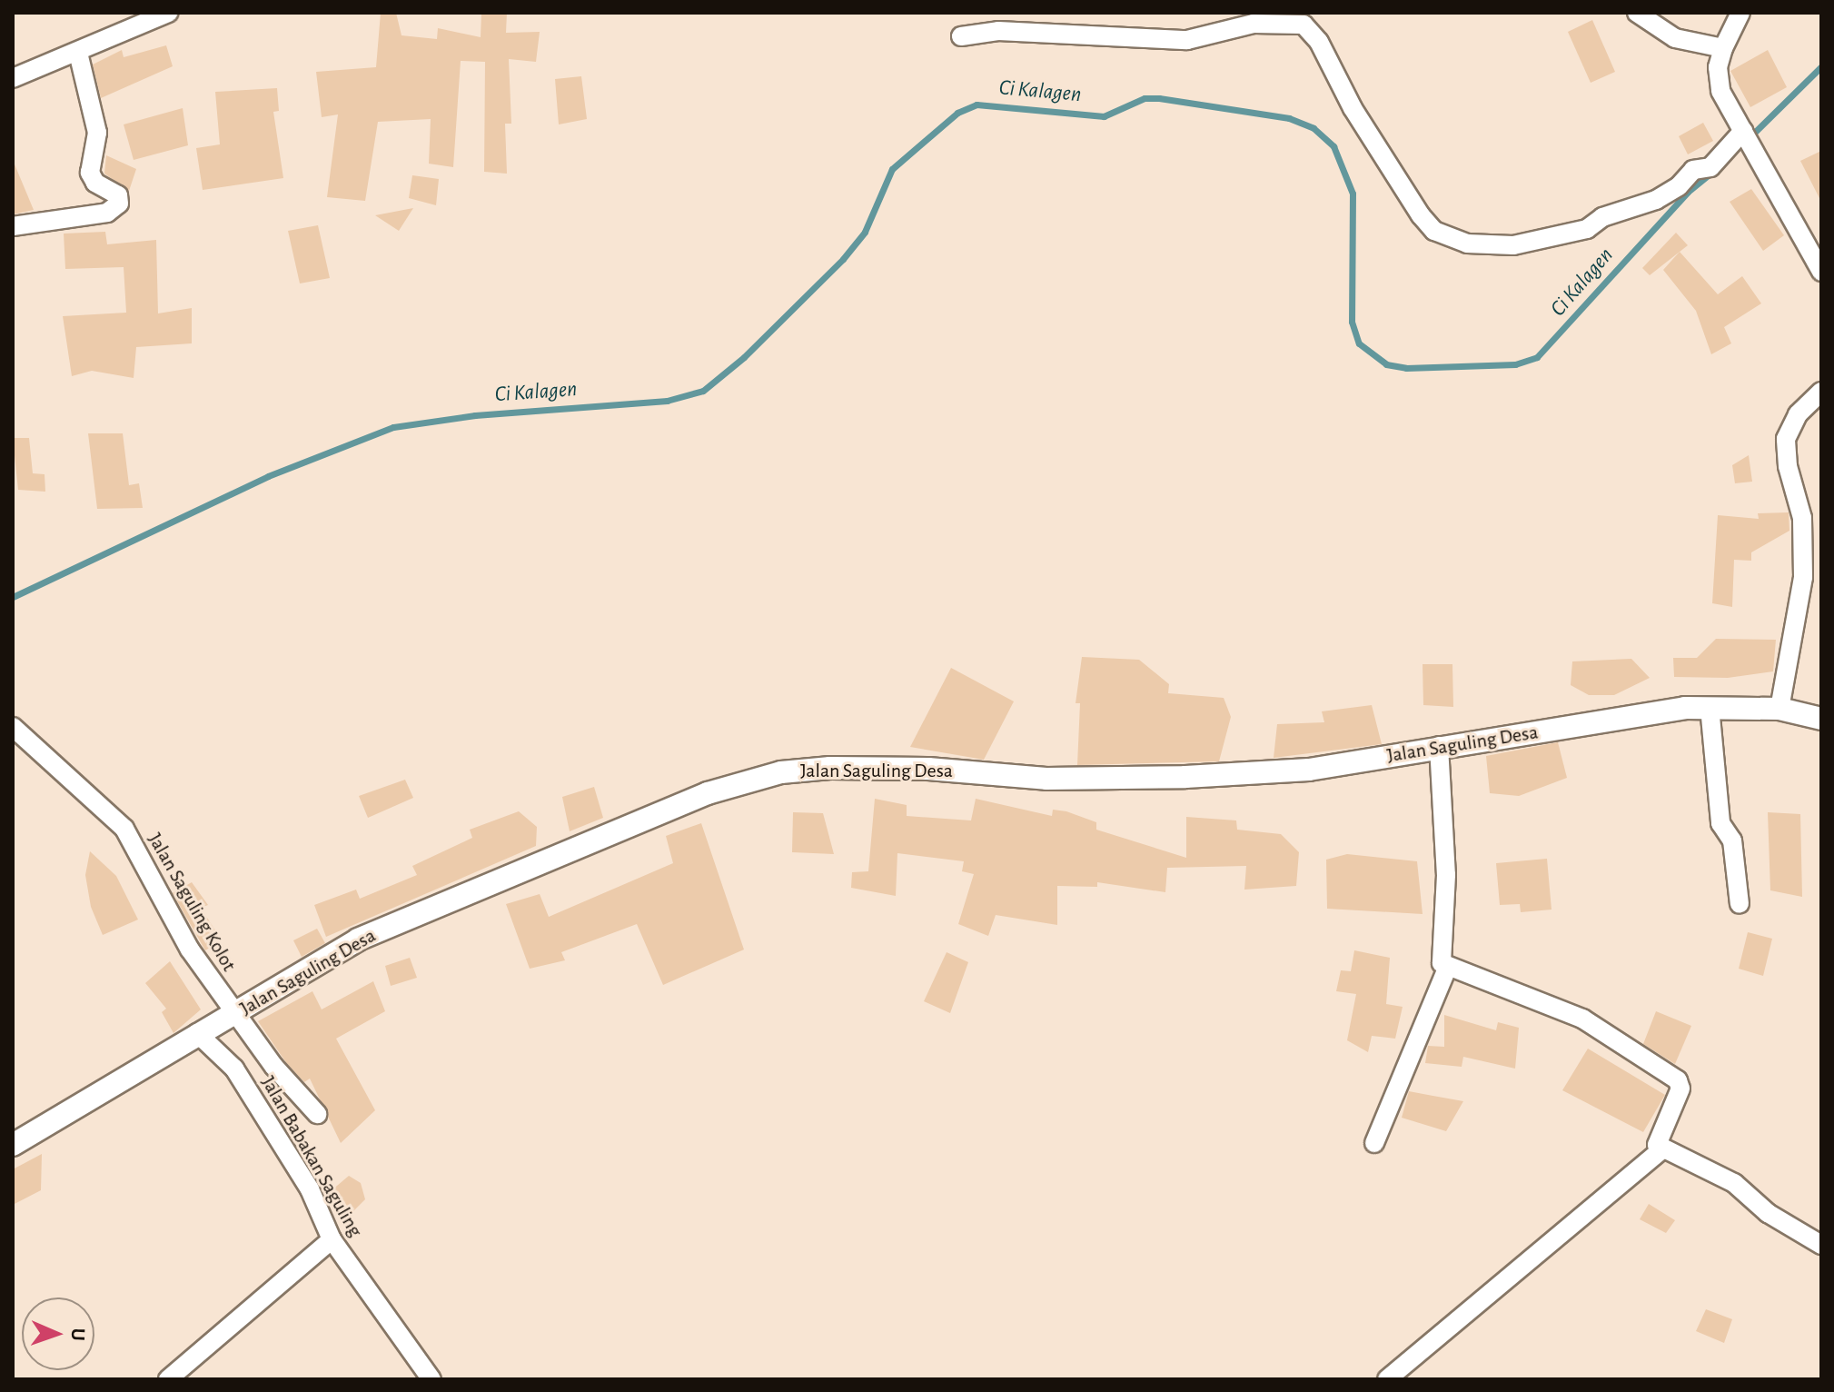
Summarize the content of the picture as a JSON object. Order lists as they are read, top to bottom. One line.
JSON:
{"streets":{"street":["Jalan Saguling Desa","Jalan Saguling Kolot","Jalan Babakan Saguling"]},"crossings":[["Jalan Saguling Desa","Jalan Saguling Kolot"],["Jalan Saguling Desa","Jalan Babakan Saguling"]],"water":["Ci Kalagen"],"north":"right"}
